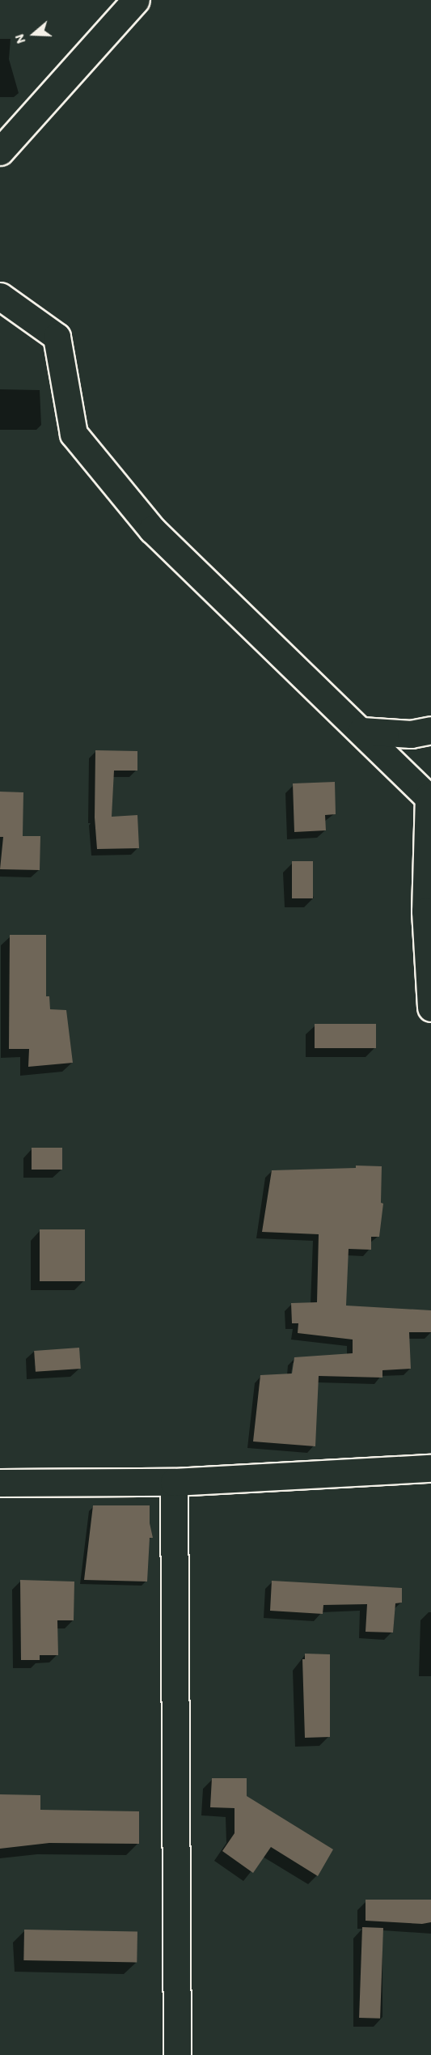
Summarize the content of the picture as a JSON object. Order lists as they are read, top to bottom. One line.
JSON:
{"north":"left"}
